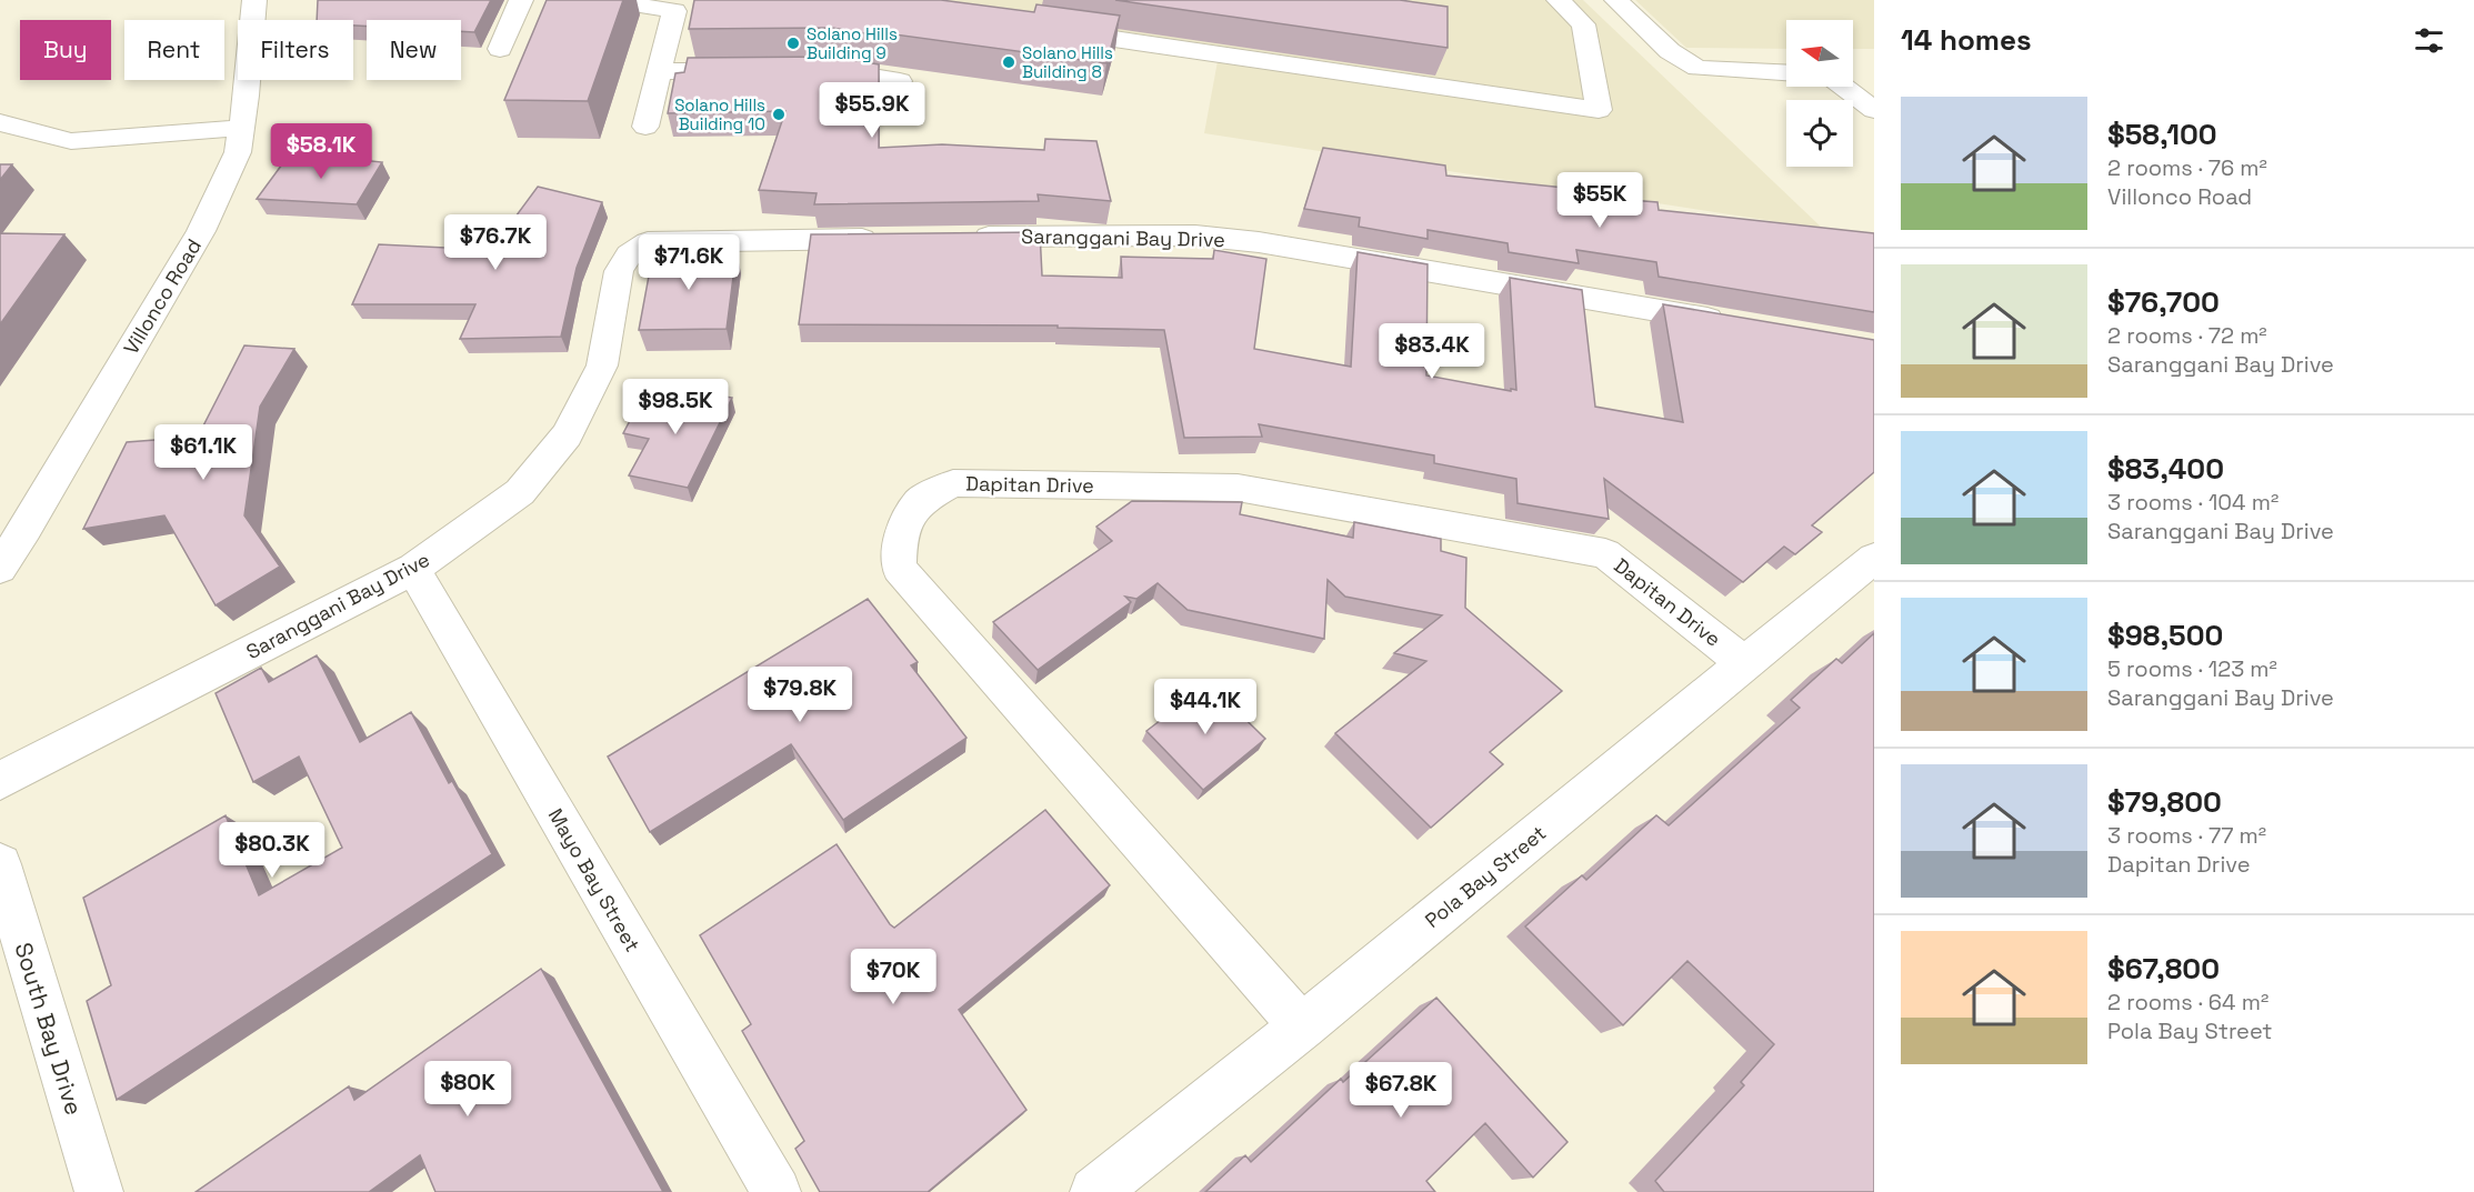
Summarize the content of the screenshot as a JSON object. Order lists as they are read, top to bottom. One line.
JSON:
{"streets":{"street":["Saranggani Bay Drive","Villonco Road","Dapitan Drive","Pola Bay Street","Mayo Bay Street","South Bay Drive"]},"crossings":[["Saranggani Bay Drive","Mayo Bay Street"],["Dapitan Drive","Pola Bay Street"]],"places":["Solano Hills Building 9","Solano Hills Building 8","Solano Hills Building 10"],"north":"left","page":{"heading":"14 homes","chip":["Buy","Rent","Filters","New"],"list":[{"name":"$58,100","note":"2 rooms · 76 m² · Villonco Road"},{"name":"$76,700","note":"2 rooms · 72 m² · Saranggani Bay Drive"},{"name":"$83,400","note":"3 rooms · 104 m² · Saranggani Bay Drive"},{"name":"$98,500","note":"5 rooms · 123 m² · Saranggani Bay Drive"},{"name":"$79,800","note":"3 rooms · 77 m² · Dapitan Drive"},{"name":"$67,800","note":"2 rooms · 64 m² · Pola Bay Street"}],"price":["$55.9K","$58.1K","$55K","$76.7K","$71.6K","$83.4K","$98.5K","$61.1K","$79.8K","$44.1K","$80.3K","$70K","$80K","$67.8K"]}}
